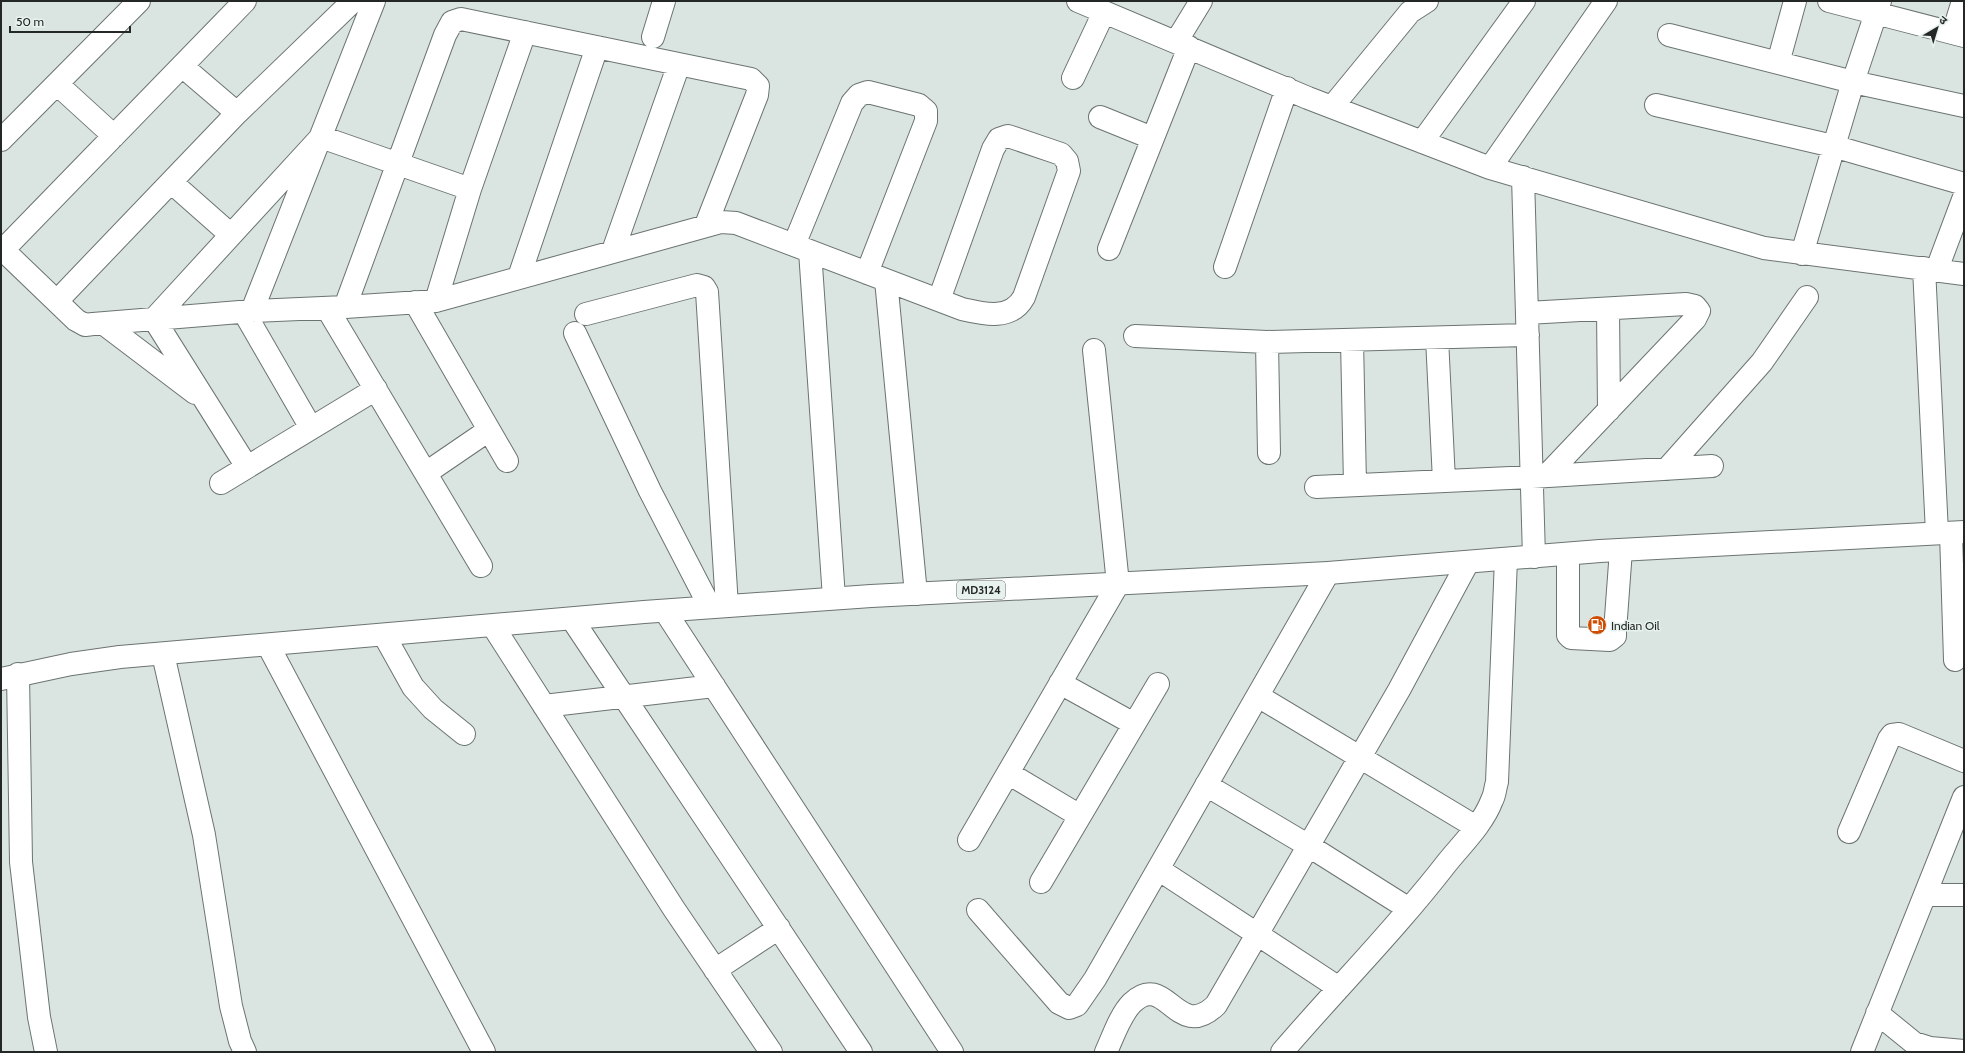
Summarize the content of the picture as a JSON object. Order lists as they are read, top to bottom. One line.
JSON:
{"streets":{"street":["MD3124"]},"places":{"fuel station":["Indian Oil"]},"scale_bar":"50 m","north":"top right"}
